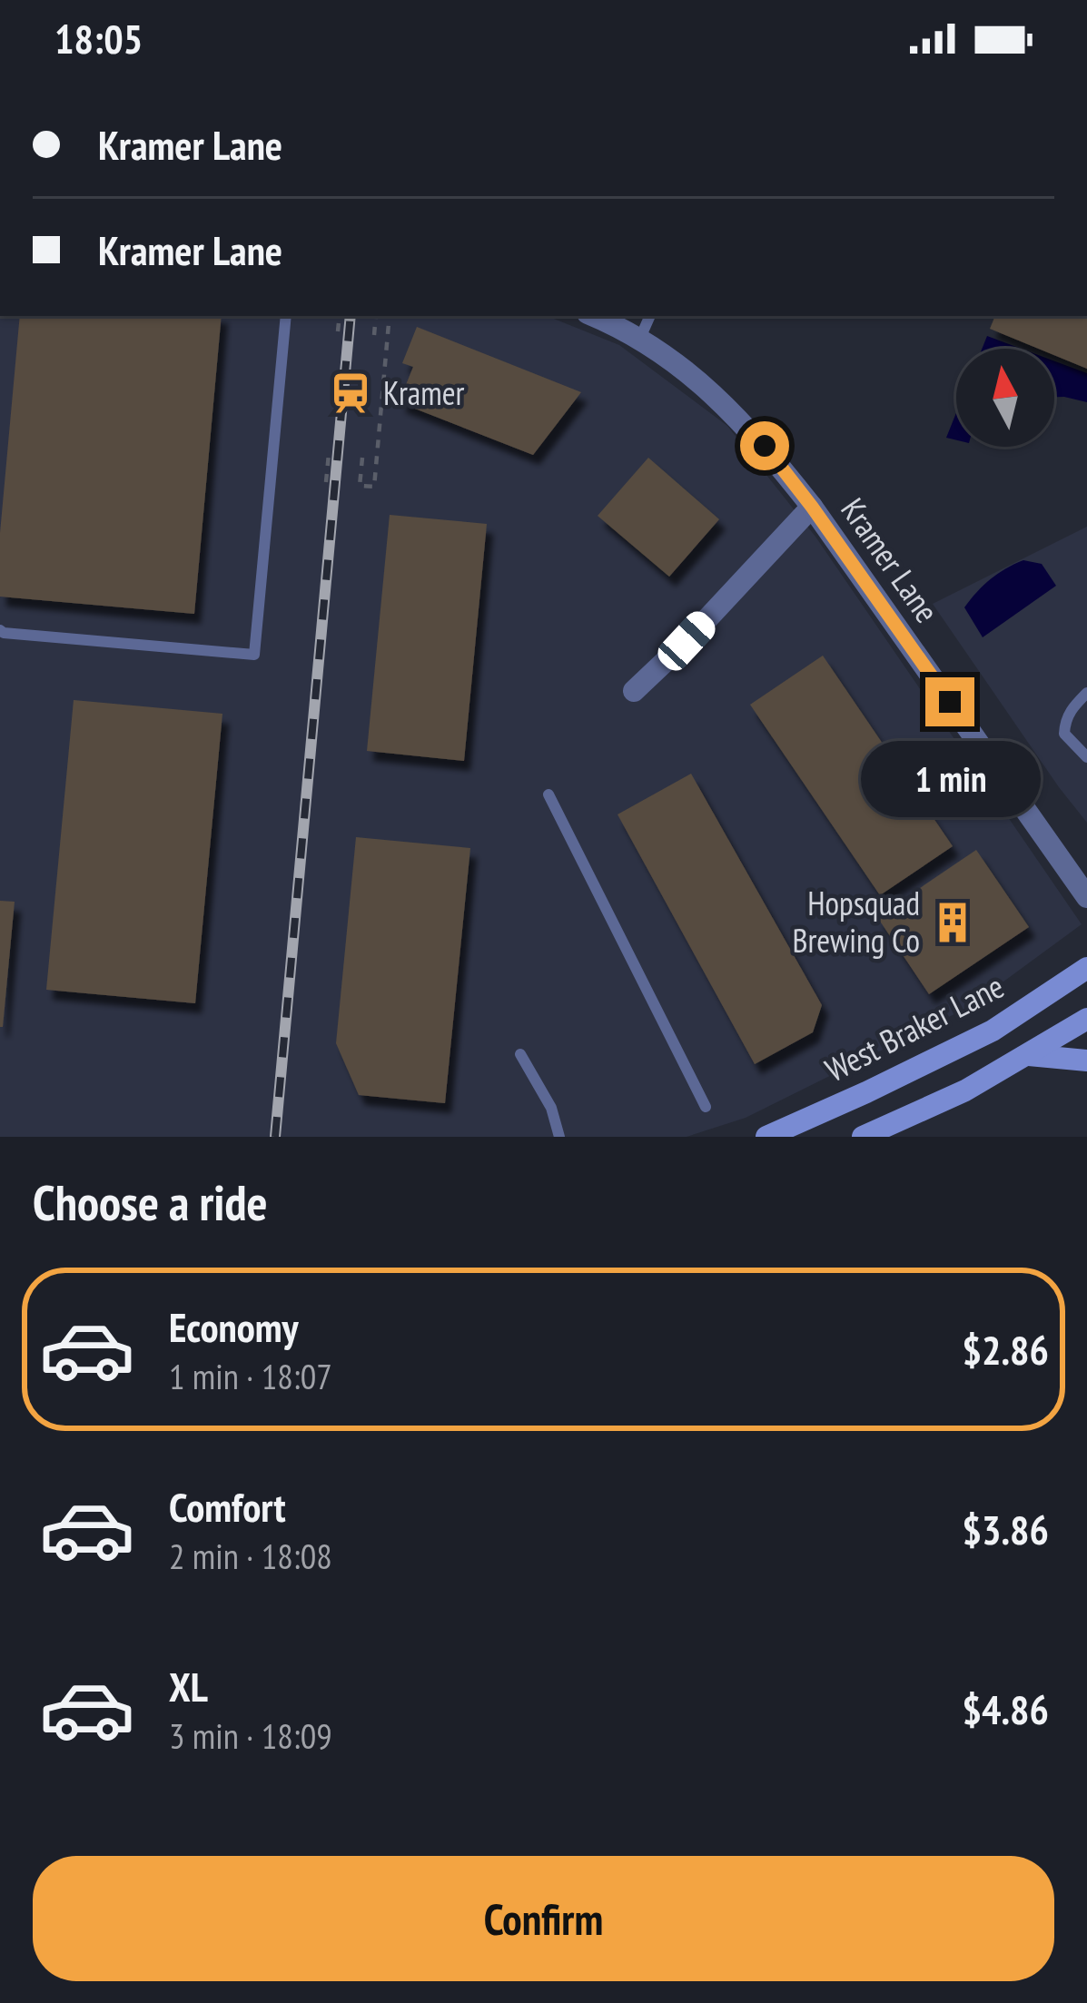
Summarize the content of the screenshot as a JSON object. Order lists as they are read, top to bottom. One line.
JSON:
{"streets":{"main road":["West Braker Lane"],"street":["Kramer Lane"]},"places":{"station":["Kramer"],"building":["Hopsquad Brewing Co"]},"north":"top","page":{"status":"18:05","banner":["Kramer Lane","Kramer Lane"],"bubble":"1 min","heading":"Choose a ride","list":[{"name":"Economy","note":"1 min · 18:07","value":"$2.86"},{"name":"Comfort","note":"2 min · 18:08","value":"$3.86"},{"name":"XL","note":"3 min · 18:09","value":"$4.86"}],"buttons":"Confirm"}}
